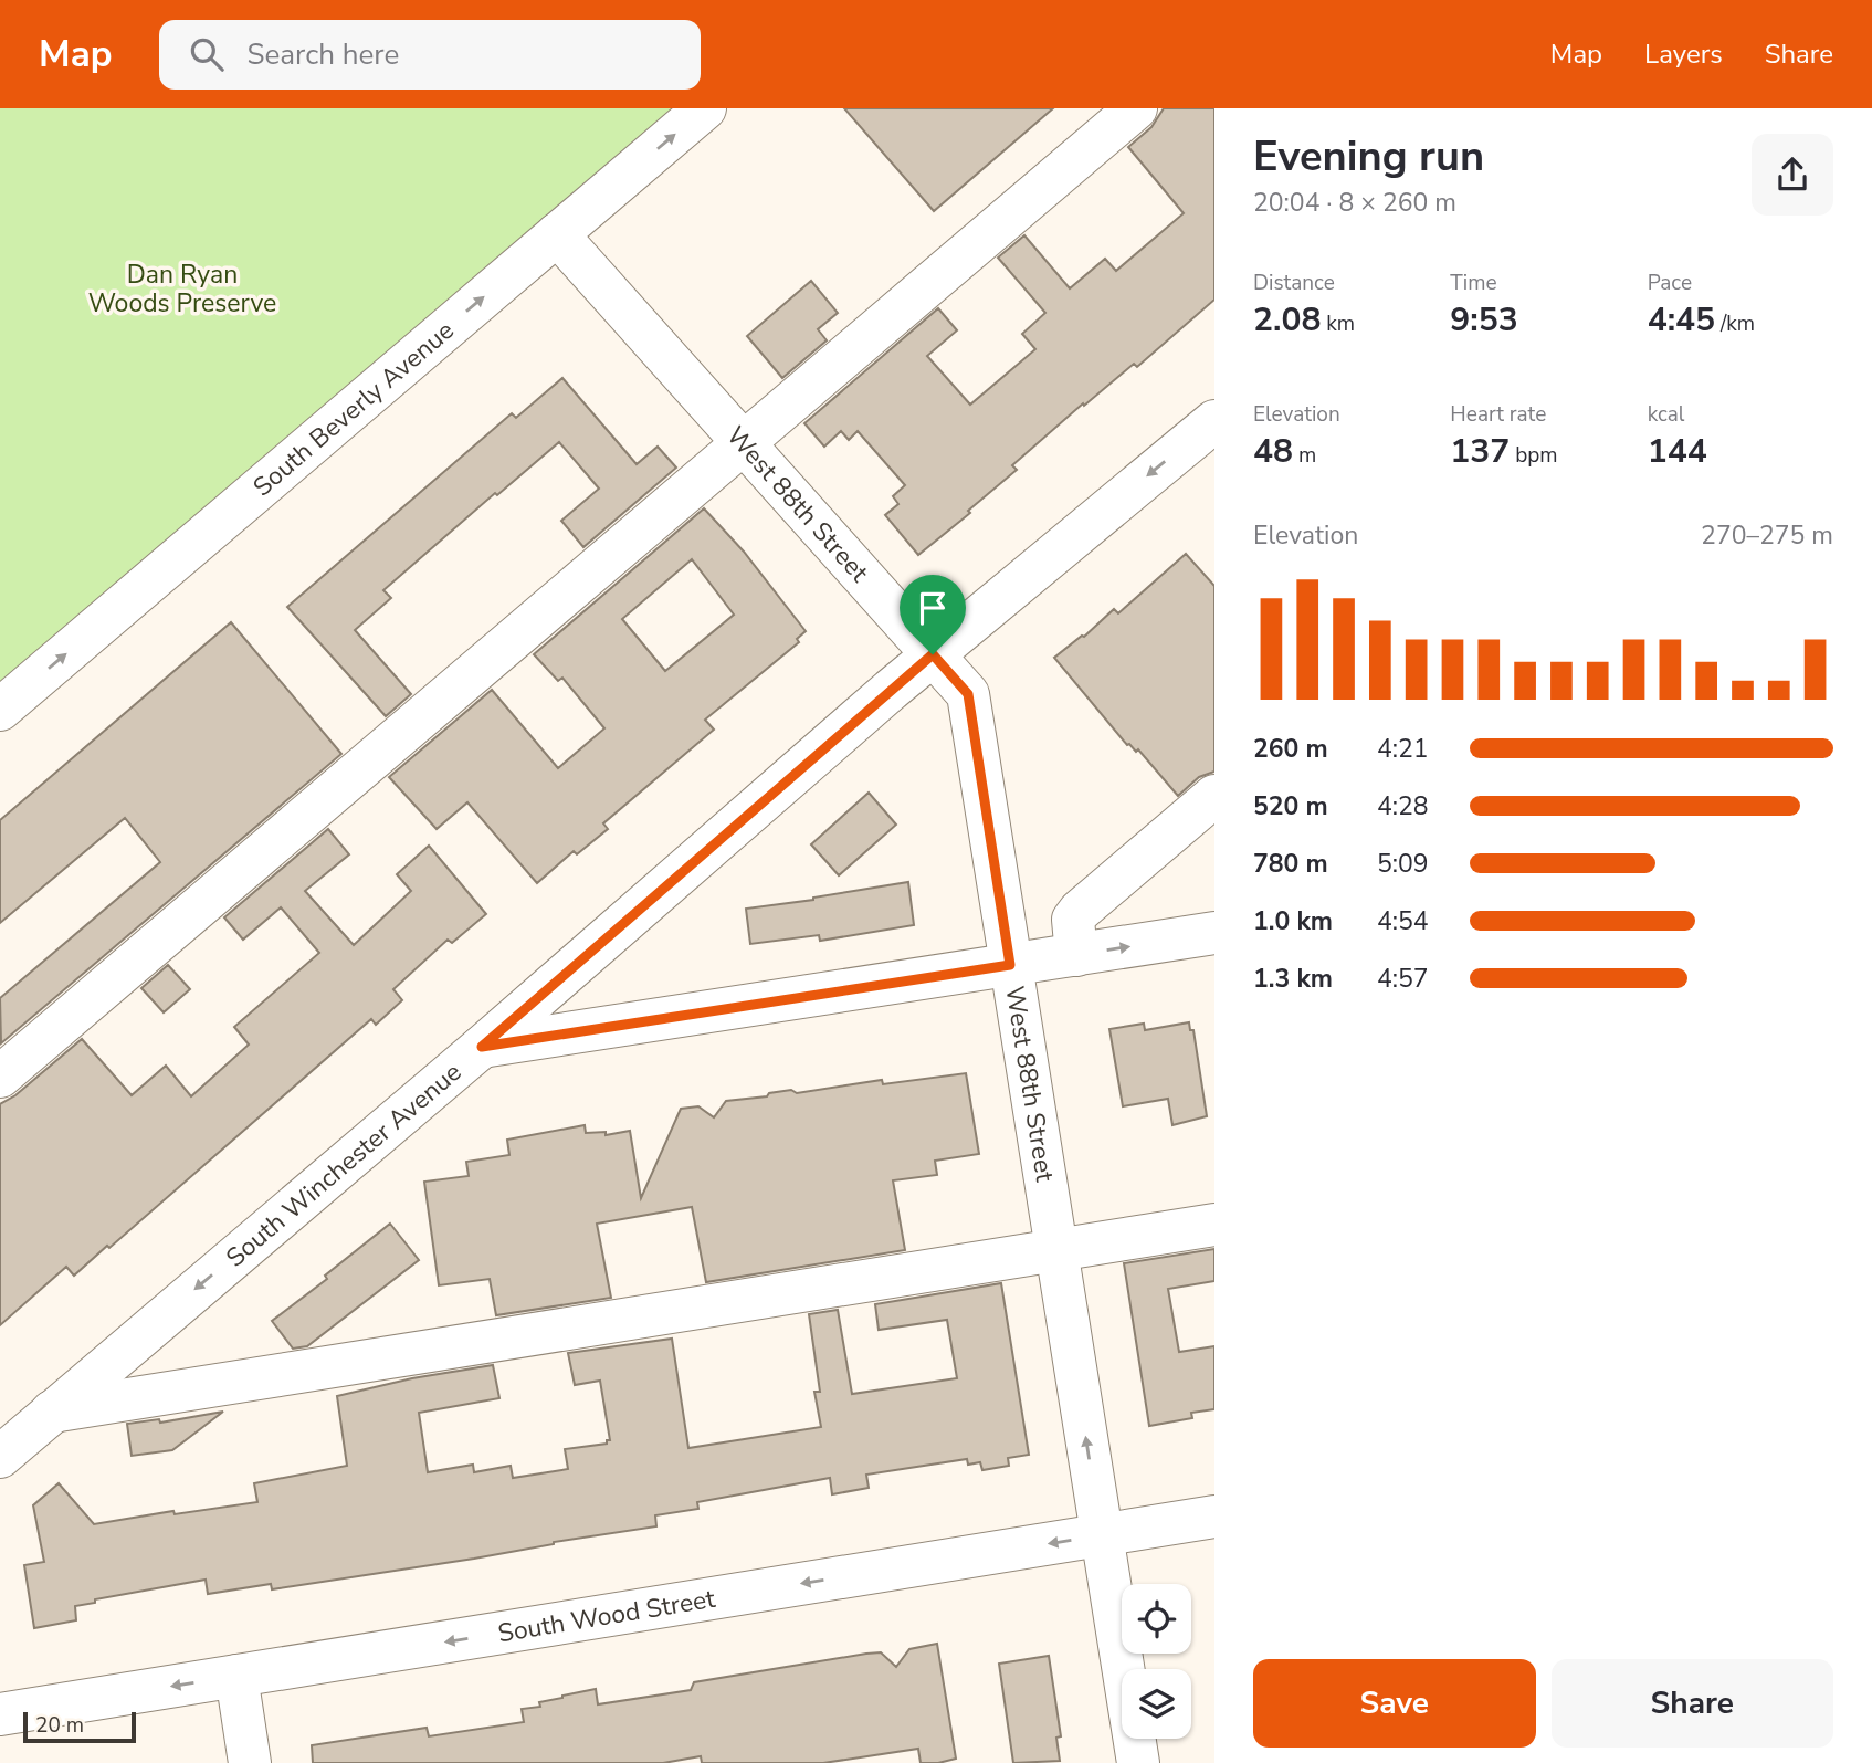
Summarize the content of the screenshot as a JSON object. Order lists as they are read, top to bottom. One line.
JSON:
{"streets":{"street":["South Beverly Avenue","West 88th Street","South Winchester Avenue","South Wood Street"]},"crossings":[["South Beverly Avenue","West 88th Street"],["West 88th Street","South Winchester Avenue"],["West 88th Street","South Wood Street"]],"parks":["Dan Ryan Woods Preserve"],"scale_bar":"20 m","page":{"header":"Map","search":"Search here","nav":["Map","Layers","Share"],"heading":["Evening run","20:04 · 8 × 260 m"],"stats":[["Distance","2.08 km"],["Time","9:53"],["Pace","4:45 /km"],["Elevation","48 m"],["Heart rate","137 bpm"],["kcal","144"]],"chart":["Elevation","270–275 m"],"list":[{"name":"260 m","note":"4:21"},{"name":"520 m","note":"4:28"},{"name":"780 m","note":"5:09"},{"name":"1.0 km","note":"4:54"},{"name":"1.3 km","note":"4:57"}],"buttons":["Save","Share"],"scale":"20 m"}}
